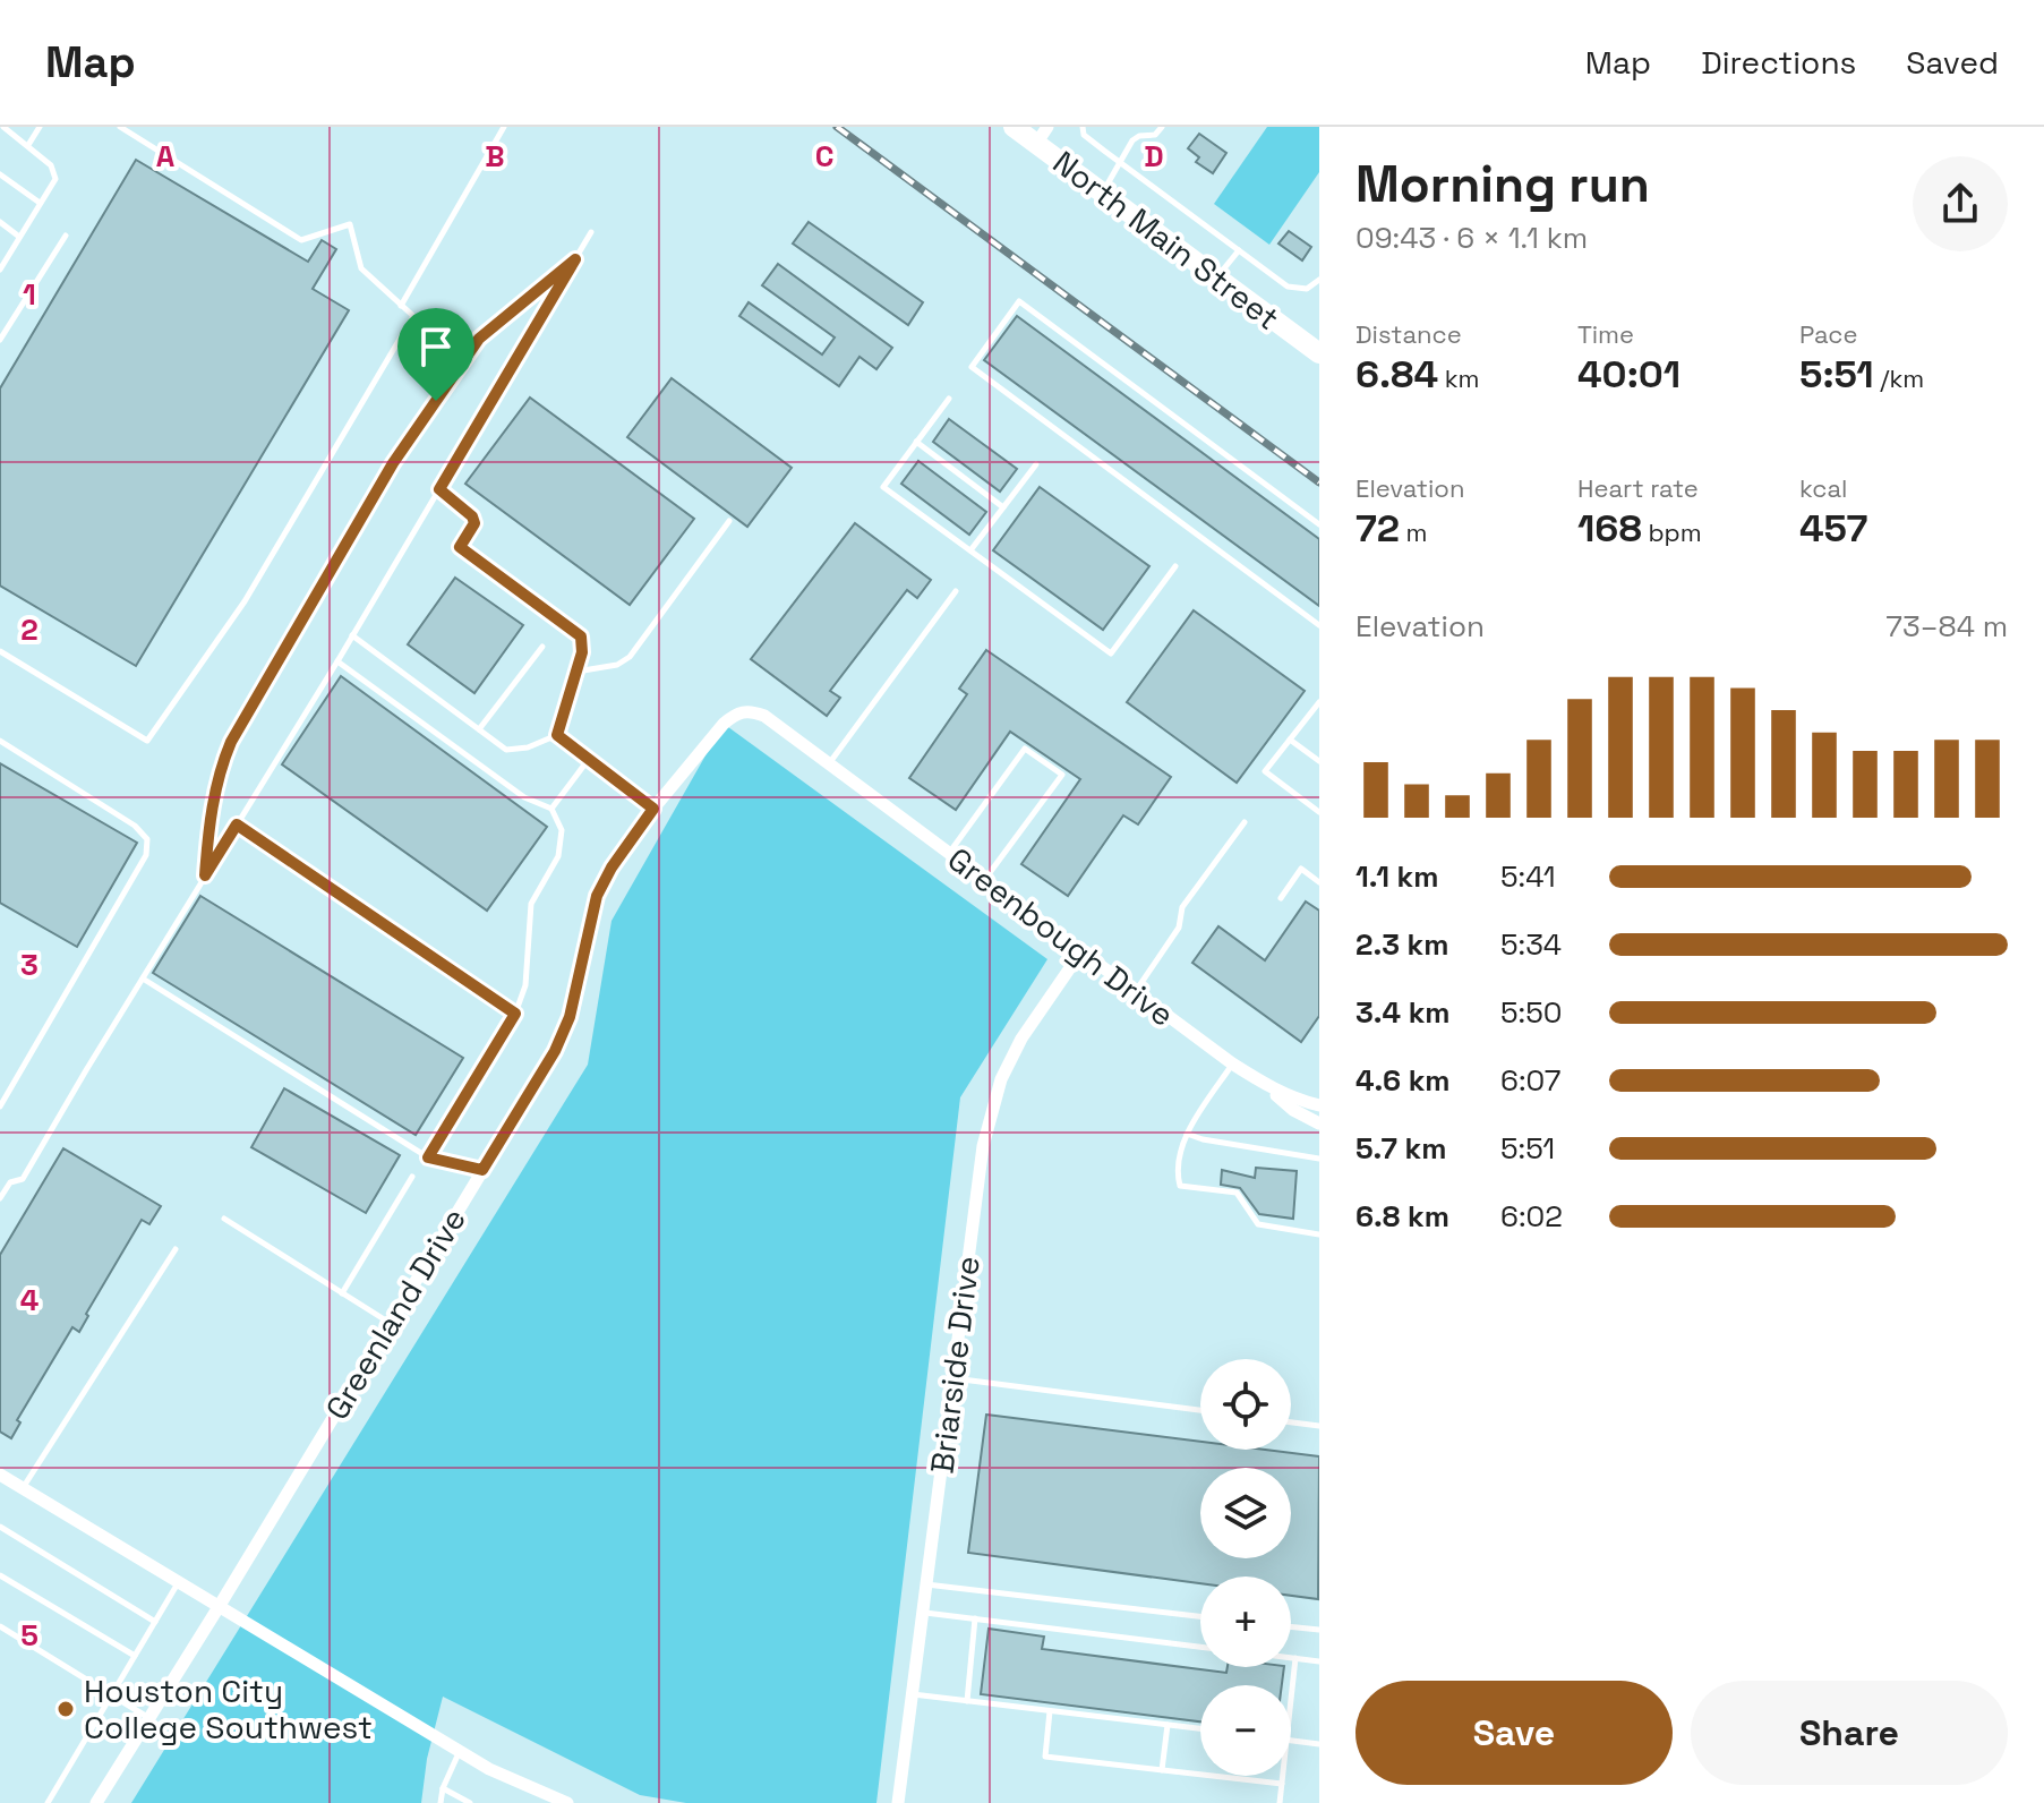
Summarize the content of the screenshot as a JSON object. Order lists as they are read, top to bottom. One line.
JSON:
{"streets":{"highway":["North Main Street"],"street":["Greenbough Drive","Greenland Drive","Briarside Drive"]},"crossings":[["Greenbough Drive","Greenland Drive"],["Greenbough Drive","Briarside Drive"]],"places":["Houston City College Southwest"],"page":{"header":"Map","nav":["Map","Directions","Saved"],"heading":["Morning run","09:43 · 6 × 1.1 km"],"stats":[["Distance","6.84 km"],["Time","40:01"],["Pace","5:51 /km"],["Elevation","72 m"],["Heart rate","168 bpm"],["kcal","457"]],"chart":["Elevation","73–84 m"],"list":[{"name":"1.1 km","note":"5:41"},{"name":"2.3 km","note":"5:34"},{"name":"3.4 km","note":"5:50"},{"name":"4.6 km","note":"6:07"},{"name":"5.7 km","note":"5:51"},{"name":"6.8 km","note":"6:02"}],"map_buttons":["+","−"],"buttons":["Save","Share"]},"grid":{"columns":["A","B","C","D"],"rows":["1","2","3","4","5"]}}
